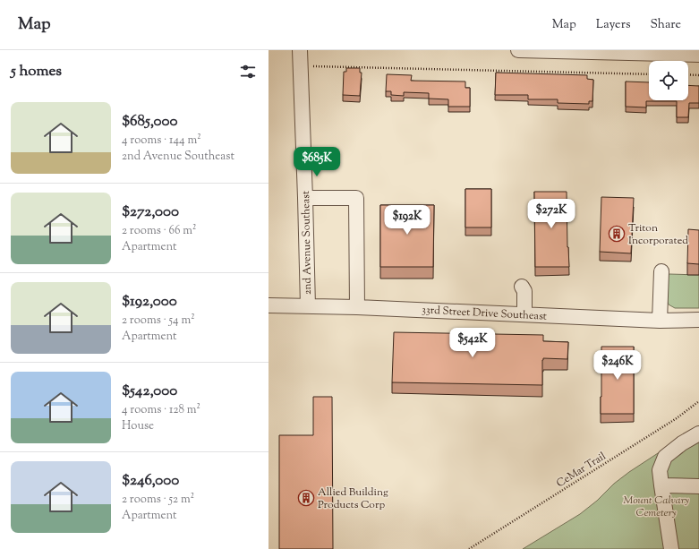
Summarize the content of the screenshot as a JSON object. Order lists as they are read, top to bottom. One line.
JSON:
{"streets":{"street":["2nd Avenue Southeast","33rd Street Drive Southeast"],"path":["CeMar Trail"]},"crossings":[["2nd Avenue Southeast","33rd Street Drive Southeast"]],"parks":["Mount Calvary Cemetery"],"places":{"building":["Triton Incorporated","Allied Building Products Corp"]},"page":{"header":"Map","nav":["Map","Layers","Share"],"heading":"5 homes","list":[{"name":"$685,000","note":"4 rooms · 144 m² · 2nd Avenue Southeast"},{"name":"$272,000","note":"2 rooms · 66 m² · Apartment"},{"name":"$192,000","note":"2 rooms · 54 m² · Apartment"},{"name":"$542,000","note":"4 rooms · 128 m² · House"},{"name":"$246,000","note":"2 rooms · 52 m² · Apartment"}],"price":["$685K","$272K","$192K","$542K","$246K"]}}
